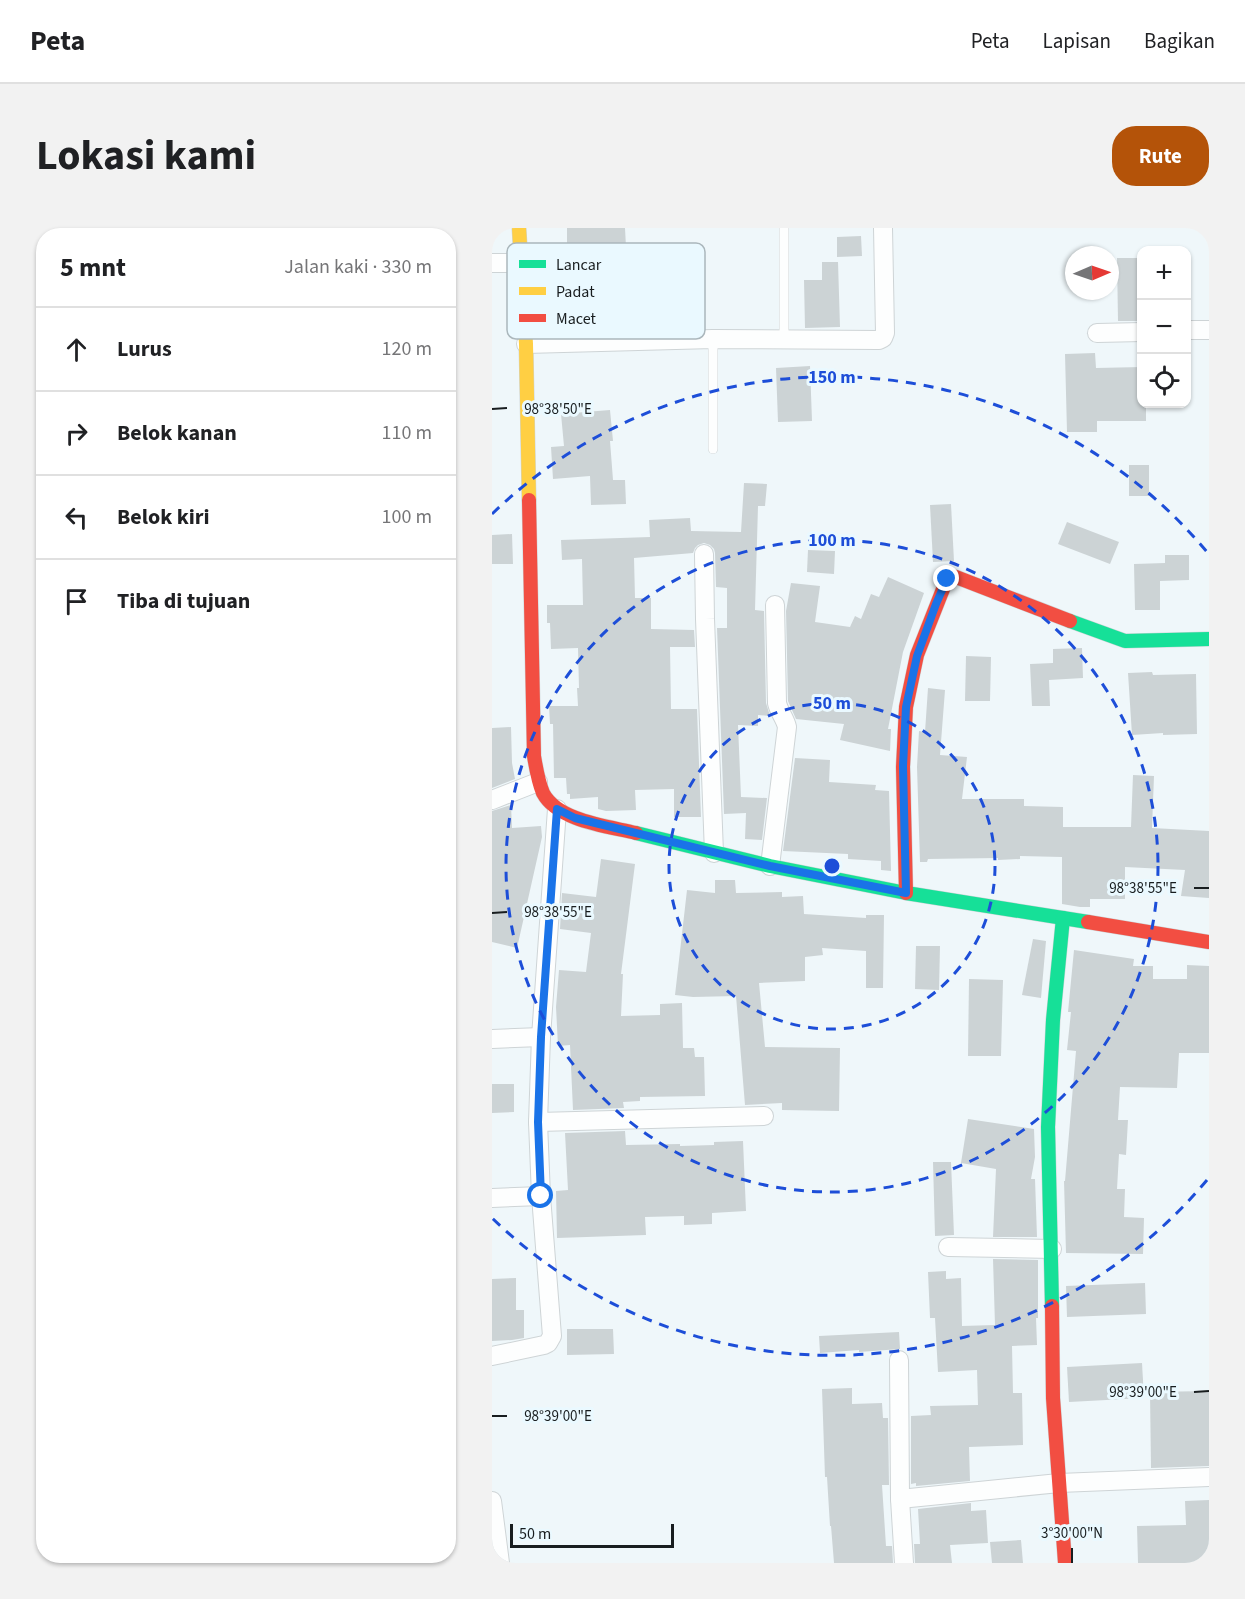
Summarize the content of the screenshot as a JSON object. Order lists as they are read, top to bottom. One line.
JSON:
{"legend":["Lancar","Padat","Macet"],"scale_bar":"50 m","north":"right","page":{"header":"Peta","nav":["Peta","Lapisan","Bagikan"],"title":"Lokasi kami","buttons":"Rute","heading":["5 mnt","Jalan kaki · 330 m"],"map_buttons":["+","−"],"list":[["Lurus","120 m"],["Belok kanan","110 m"],["Belok kiri","100 m"],"Tiba di tujuan"],"scale":"50 m"},"coordinates":["98°38'50\"E","98°38'55\"E","98°39'00\"E","3°30'00\"N"],"rings":["150 m","100 m","50 m"]}
